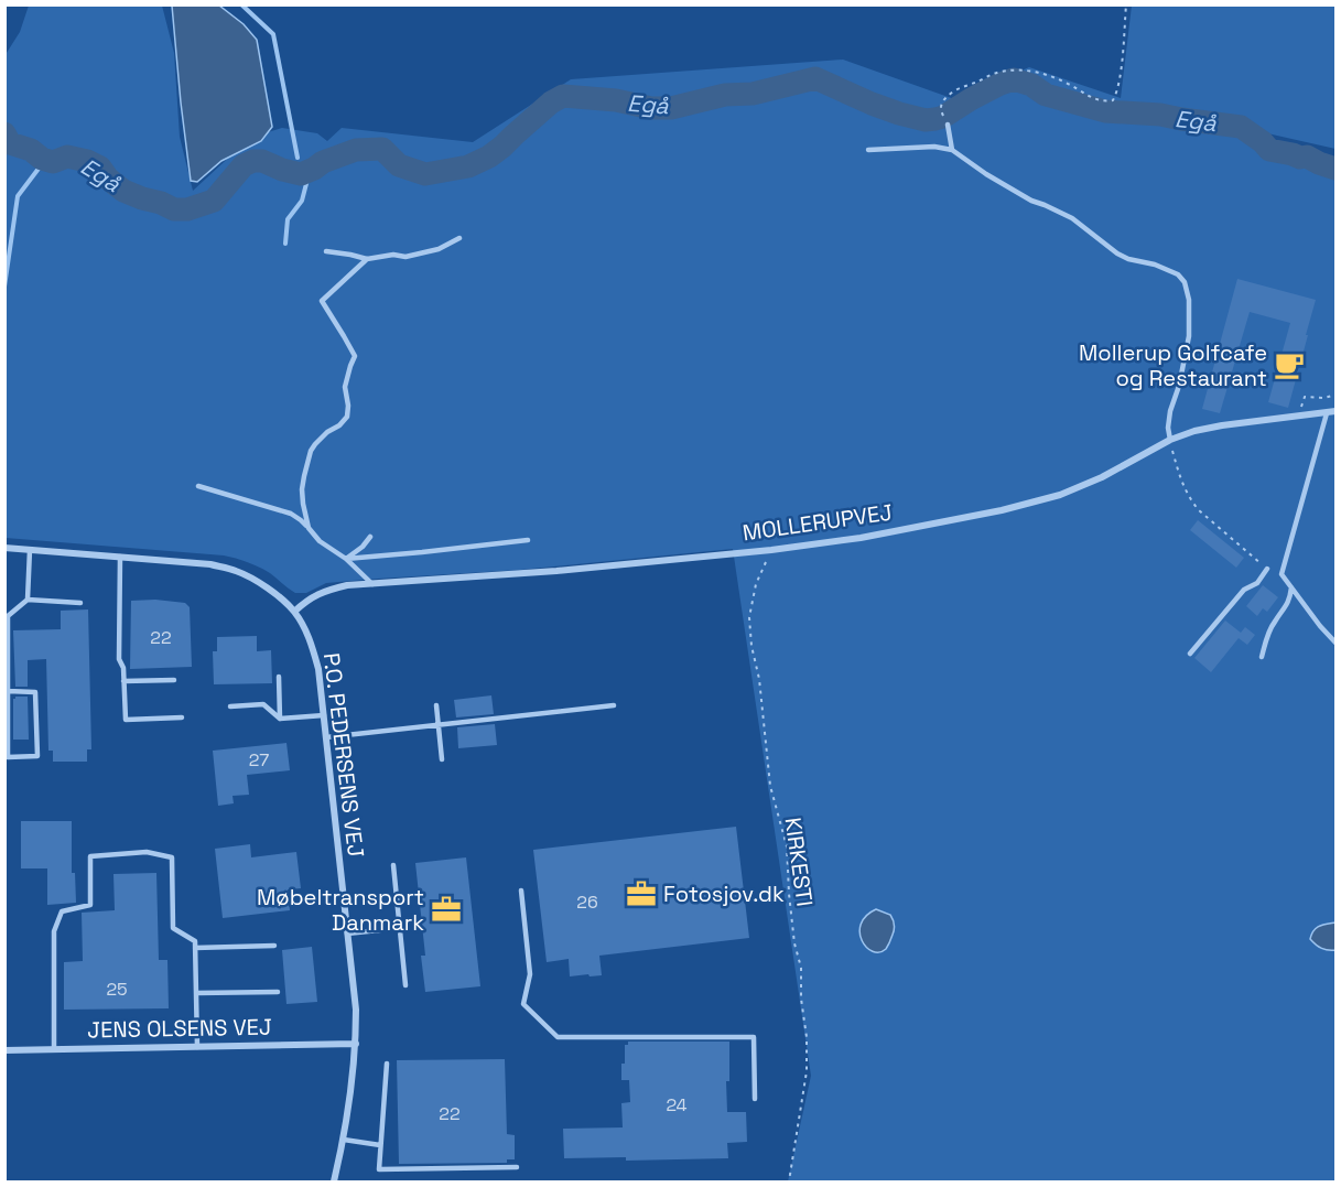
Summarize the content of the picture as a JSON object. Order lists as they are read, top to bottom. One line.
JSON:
{"streets":{"street":["MOLLERUPVEJ","P.O. PEDERSENS VEJ","JENS OLSENS VEJ"],"path":["KIRKESTI"]},"crossings":[["MOLLERUPVEJ","P.O. PEDERSENS VEJ"],["MOLLERUPVEJ","KIRKESTI"],["P.O. PEDERSENS VEJ","JENS OLSENS VEJ"]],"water":["Egå"],"places":{"cafe":["Mollerup Golfcafe og Restaurant"],"office":["Fotosjov.dk","Møbeltransport Danmark"]},"house_numbers":["22","27","26","25","24","22"]}
